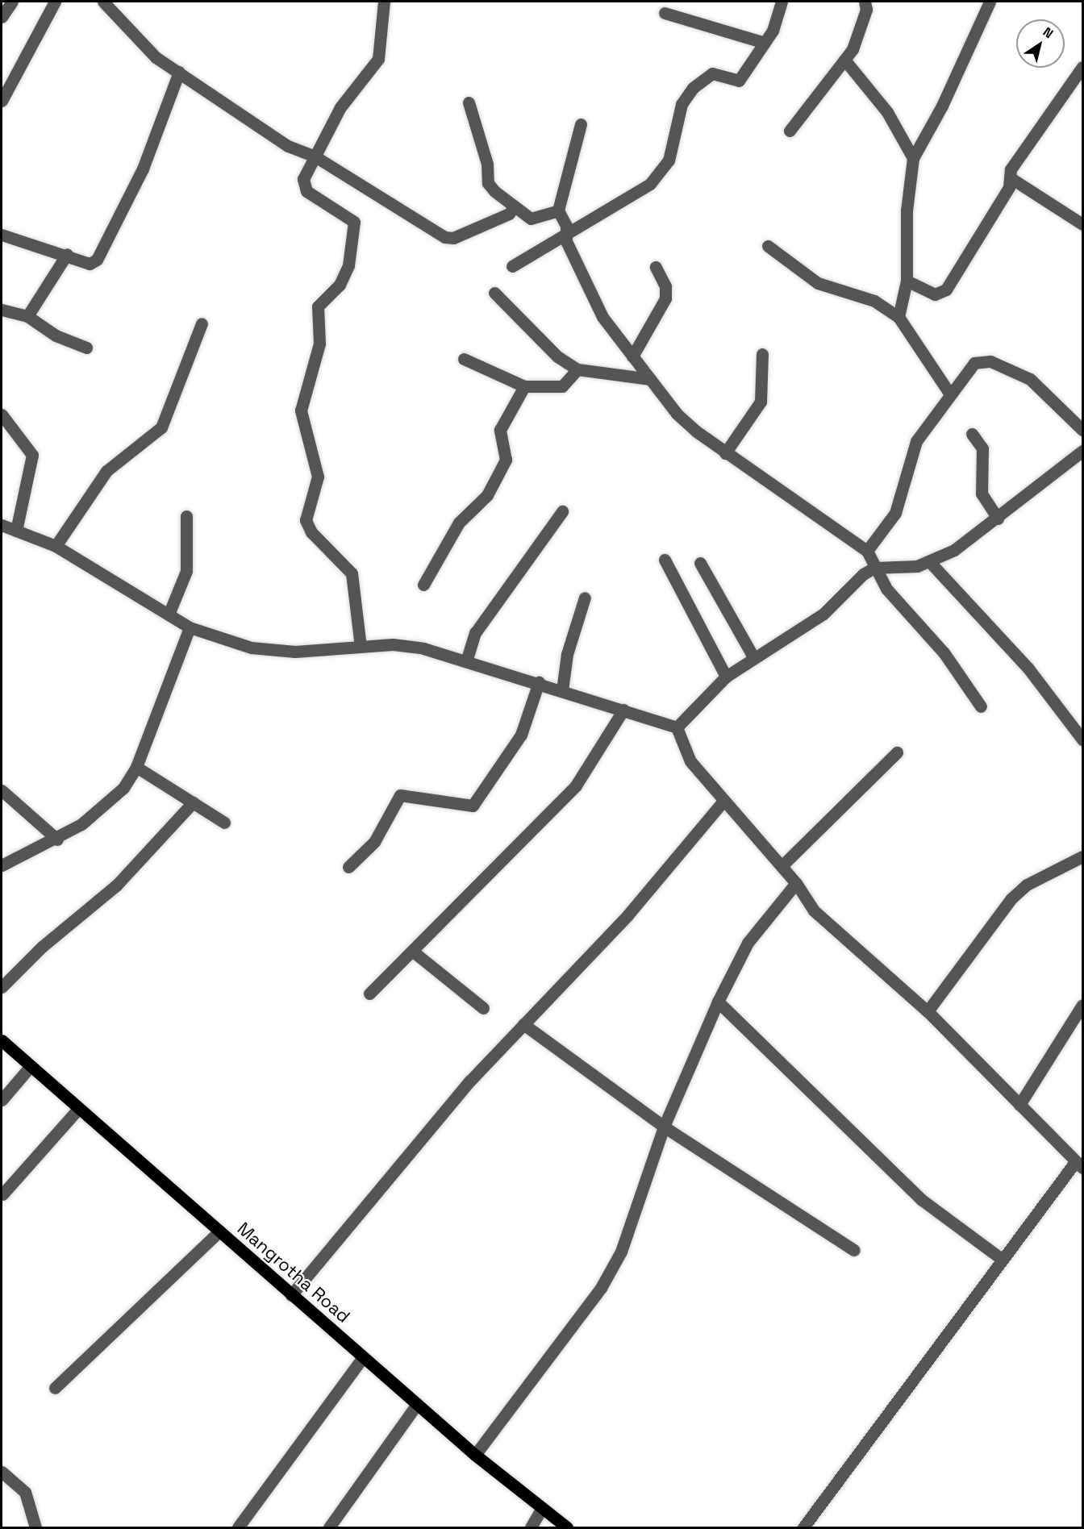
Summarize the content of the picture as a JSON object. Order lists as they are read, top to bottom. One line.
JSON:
{"streets":{"main road":["Mangrotha Road"]},"north":"top right"}
